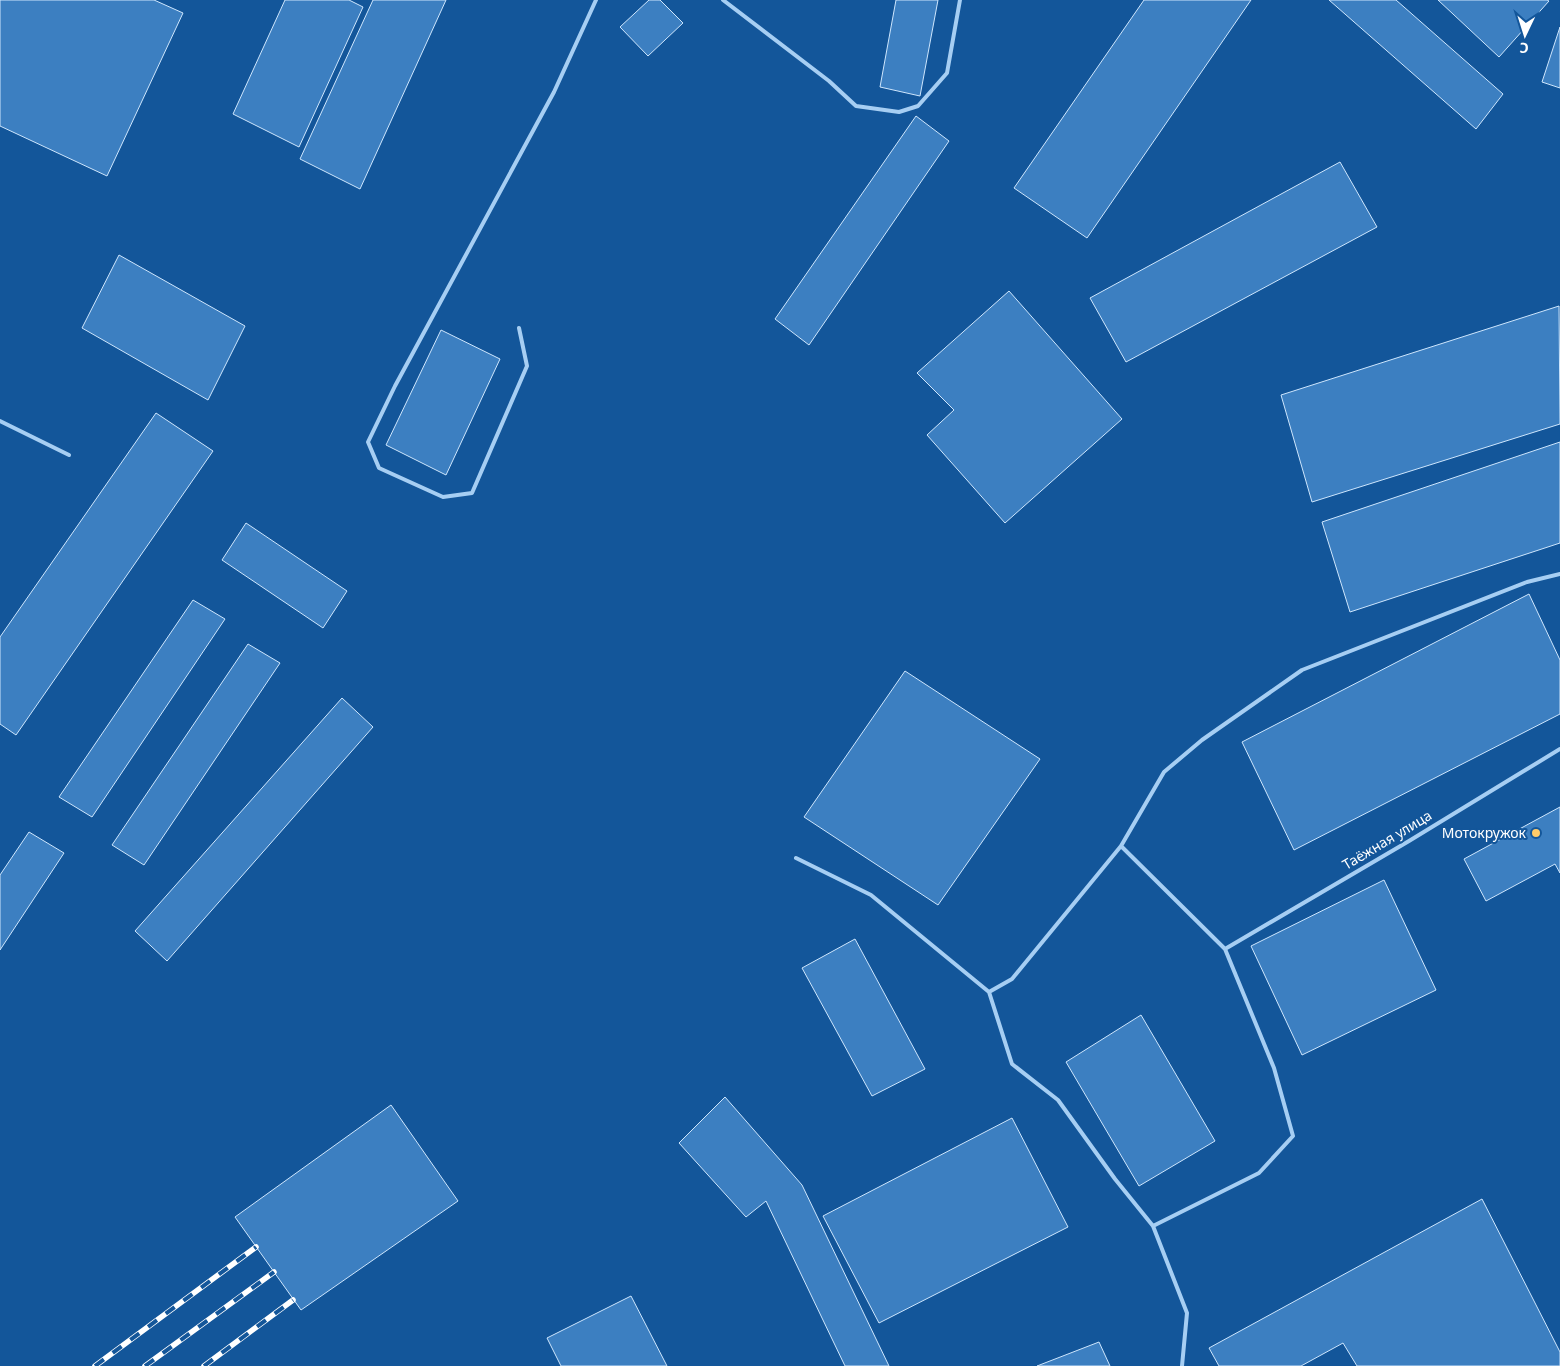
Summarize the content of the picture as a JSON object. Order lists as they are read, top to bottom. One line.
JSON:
{"streets":{"lane":["Таёжная улица"]},"places":["Мотокружок"],"north":"bottom"}
